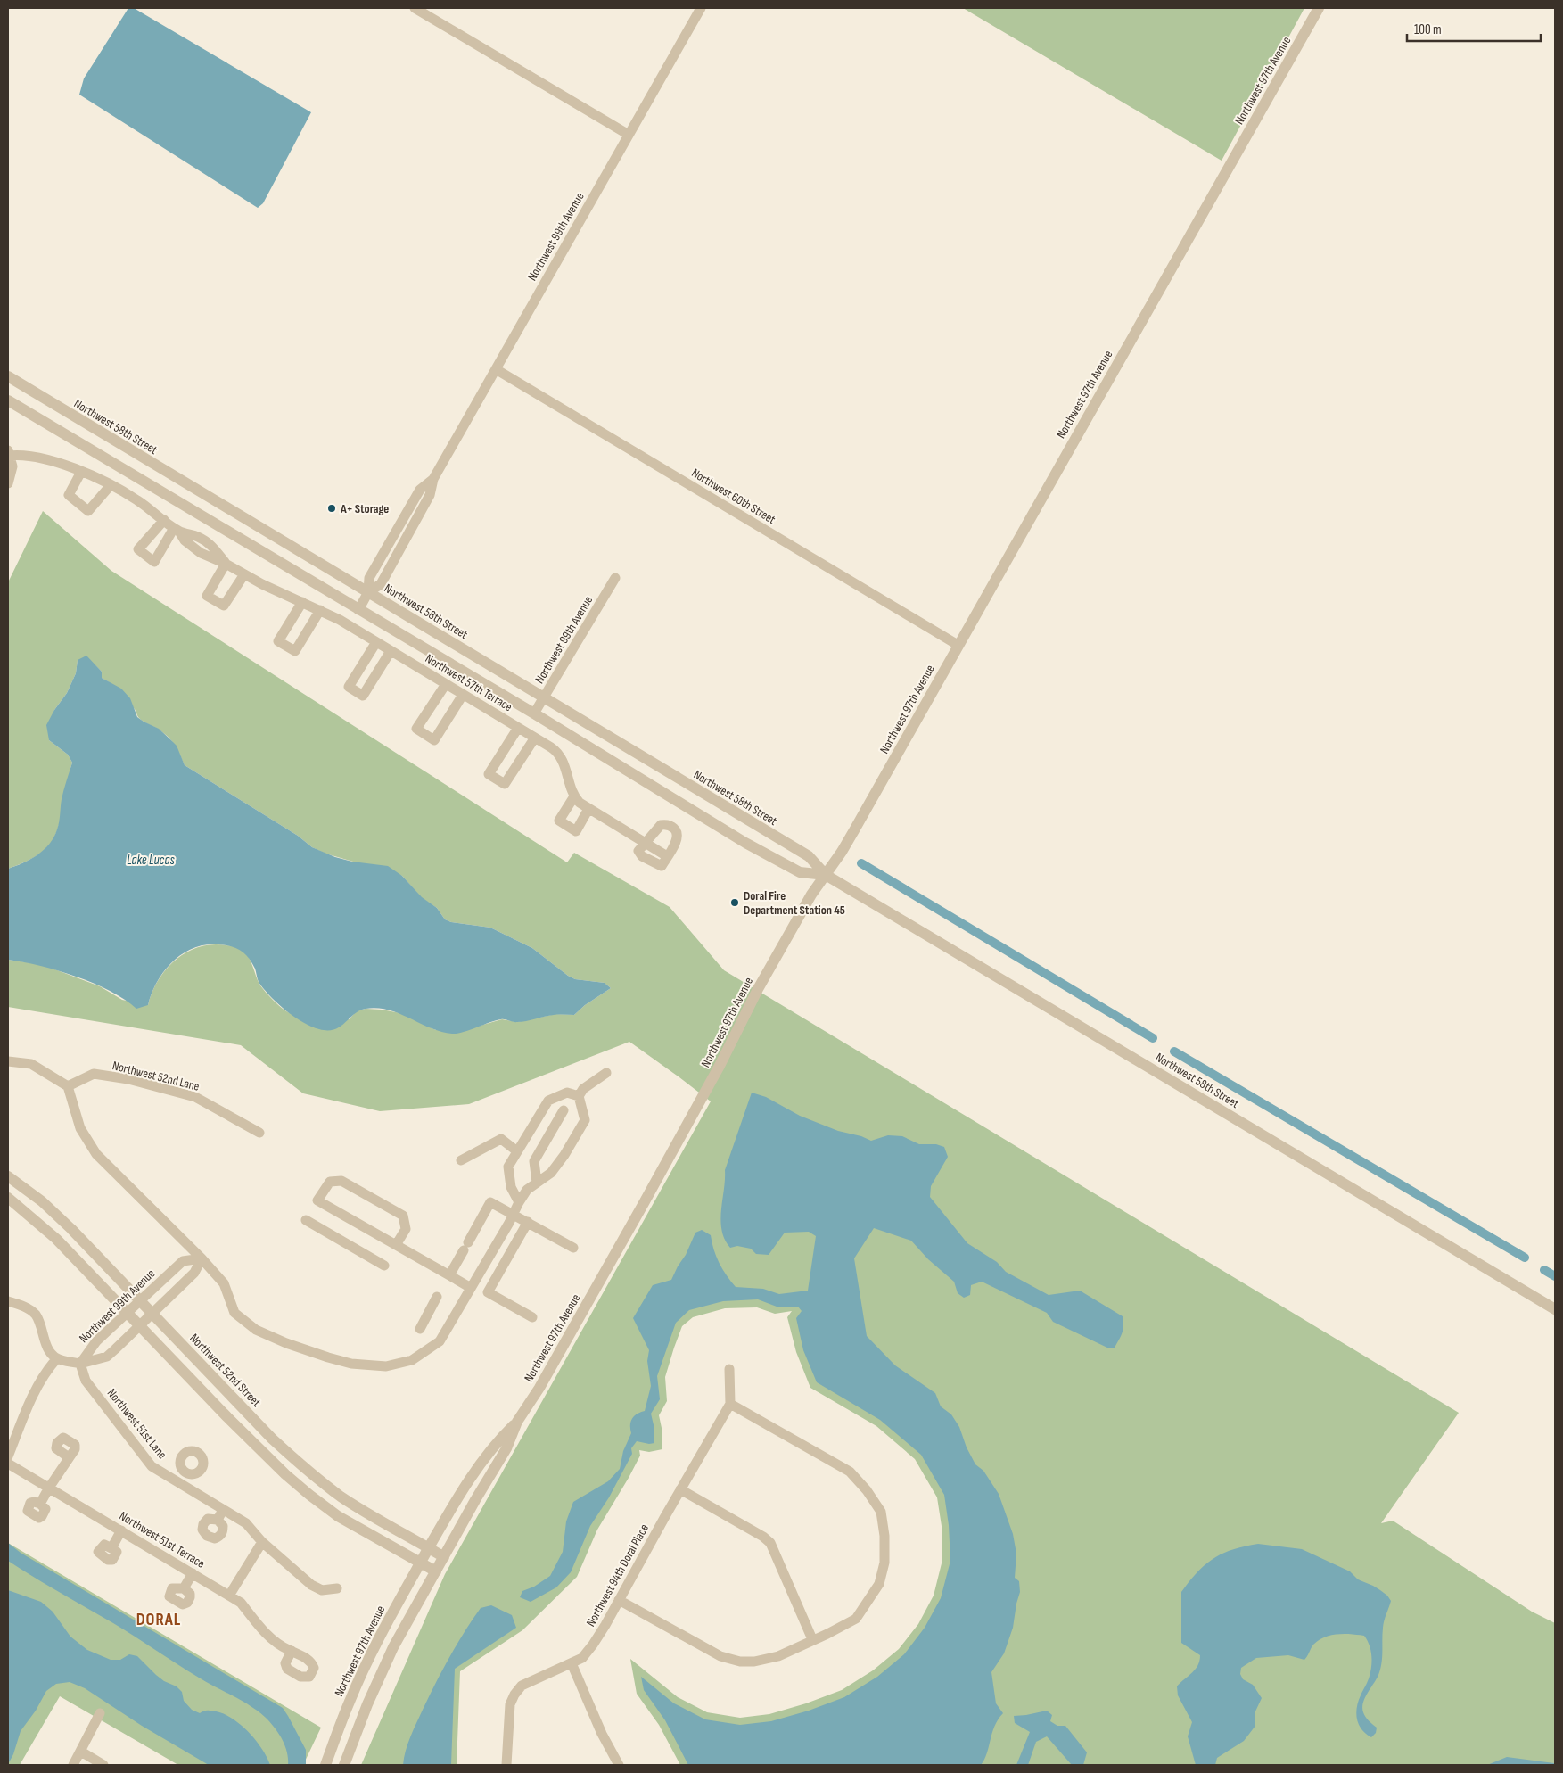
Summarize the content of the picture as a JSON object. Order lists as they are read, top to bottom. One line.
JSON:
{"streets":{"street":["Northwest 97th Avenue","Northwest 99th Avenue","Northwest 58th Street","Northwest 60th Street","Northwest 57th Terrace","Northwest 52nd Lane","Northwest 52nd Street","Northwest 51st Lane","Northwest 51st Terrace","Northwest 94th Doral Place"]},"crossings":[["Northwest 97th Avenue","Northwest 58th Street"],["Northwest 97th Avenue","Northwest 60th Street"],["Northwest 97th Avenue","Northwest 52nd Street"],["Northwest 99th Avenue","Northwest 58th Street"],["Northwest 99th Avenue","Northwest 60th Street"],["Northwest 99th Avenue","Northwest 52nd Street"],["Northwest 99th Avenue","Northwest 51st Lane"]],"districts":["DORAL"],"water":["Lake Lucas"],"places":["A+ Storage","Doral Fire Department Station 45"],"scale_bar":"100 m"}
